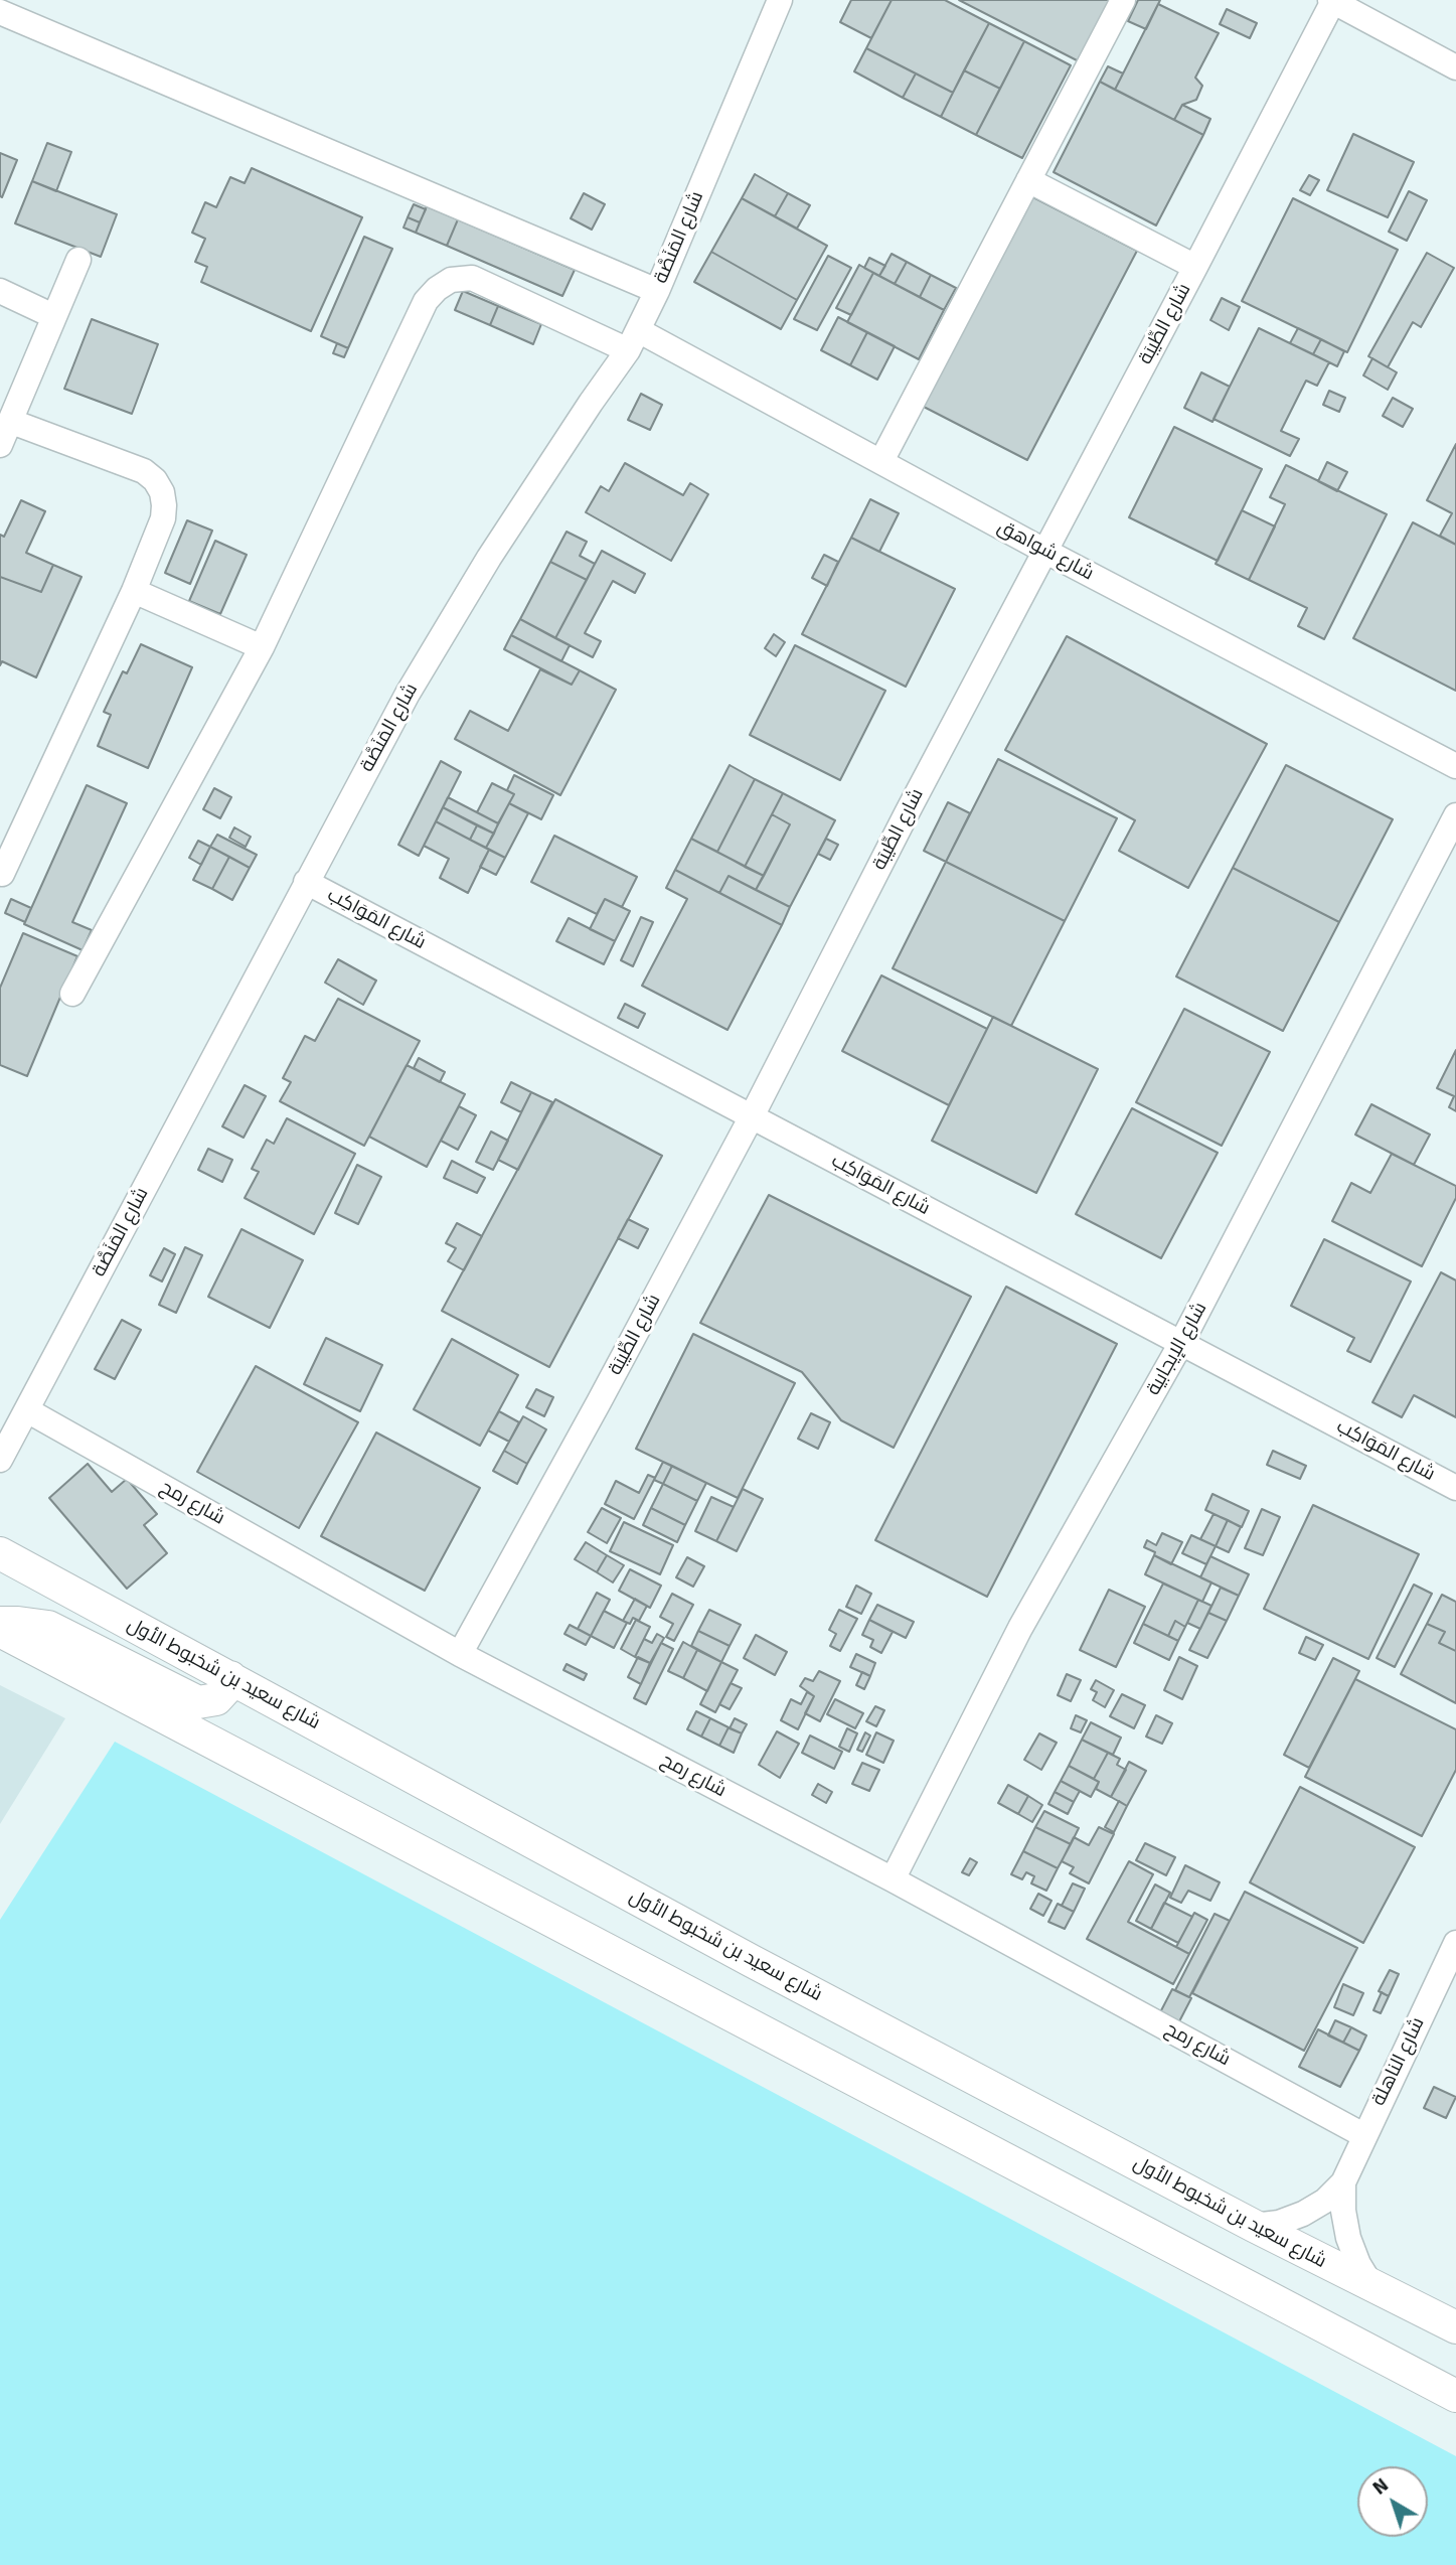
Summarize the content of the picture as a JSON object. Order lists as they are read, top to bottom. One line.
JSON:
{"streets":{"main road":["شارع سعيد بن شخبوط الأول"],"street":["شارع المَنَصَّة","شارع الطِّيبَة","شارع شواهق","شارع المَوَاكِب","شارع الإيجابية","شارع رمح","شارع الناهلة"]},"crossings":[["شارع المَنَصَّة","شارع شواهق"],["شارع المَنَصَّة","شارع المَوَاكِب"],["شارع المَنَصَّة","شارع رمح"],["شارع الطِّيبَة","شارع شواهق"],["شارع الطِّيبَة","شارع المَوَاكِب"],["شارع الطِّيبَة","شارع رمح"],["شارع المَوَاكِب","شارع الإيجابية"],["شارع الإيجابية","شارع رمح"],["شارع رمح","شارع الناهلة"],["شارع سعيد بن شخبوط الأول","شارع الناهلة"]],"north":"top left"}
